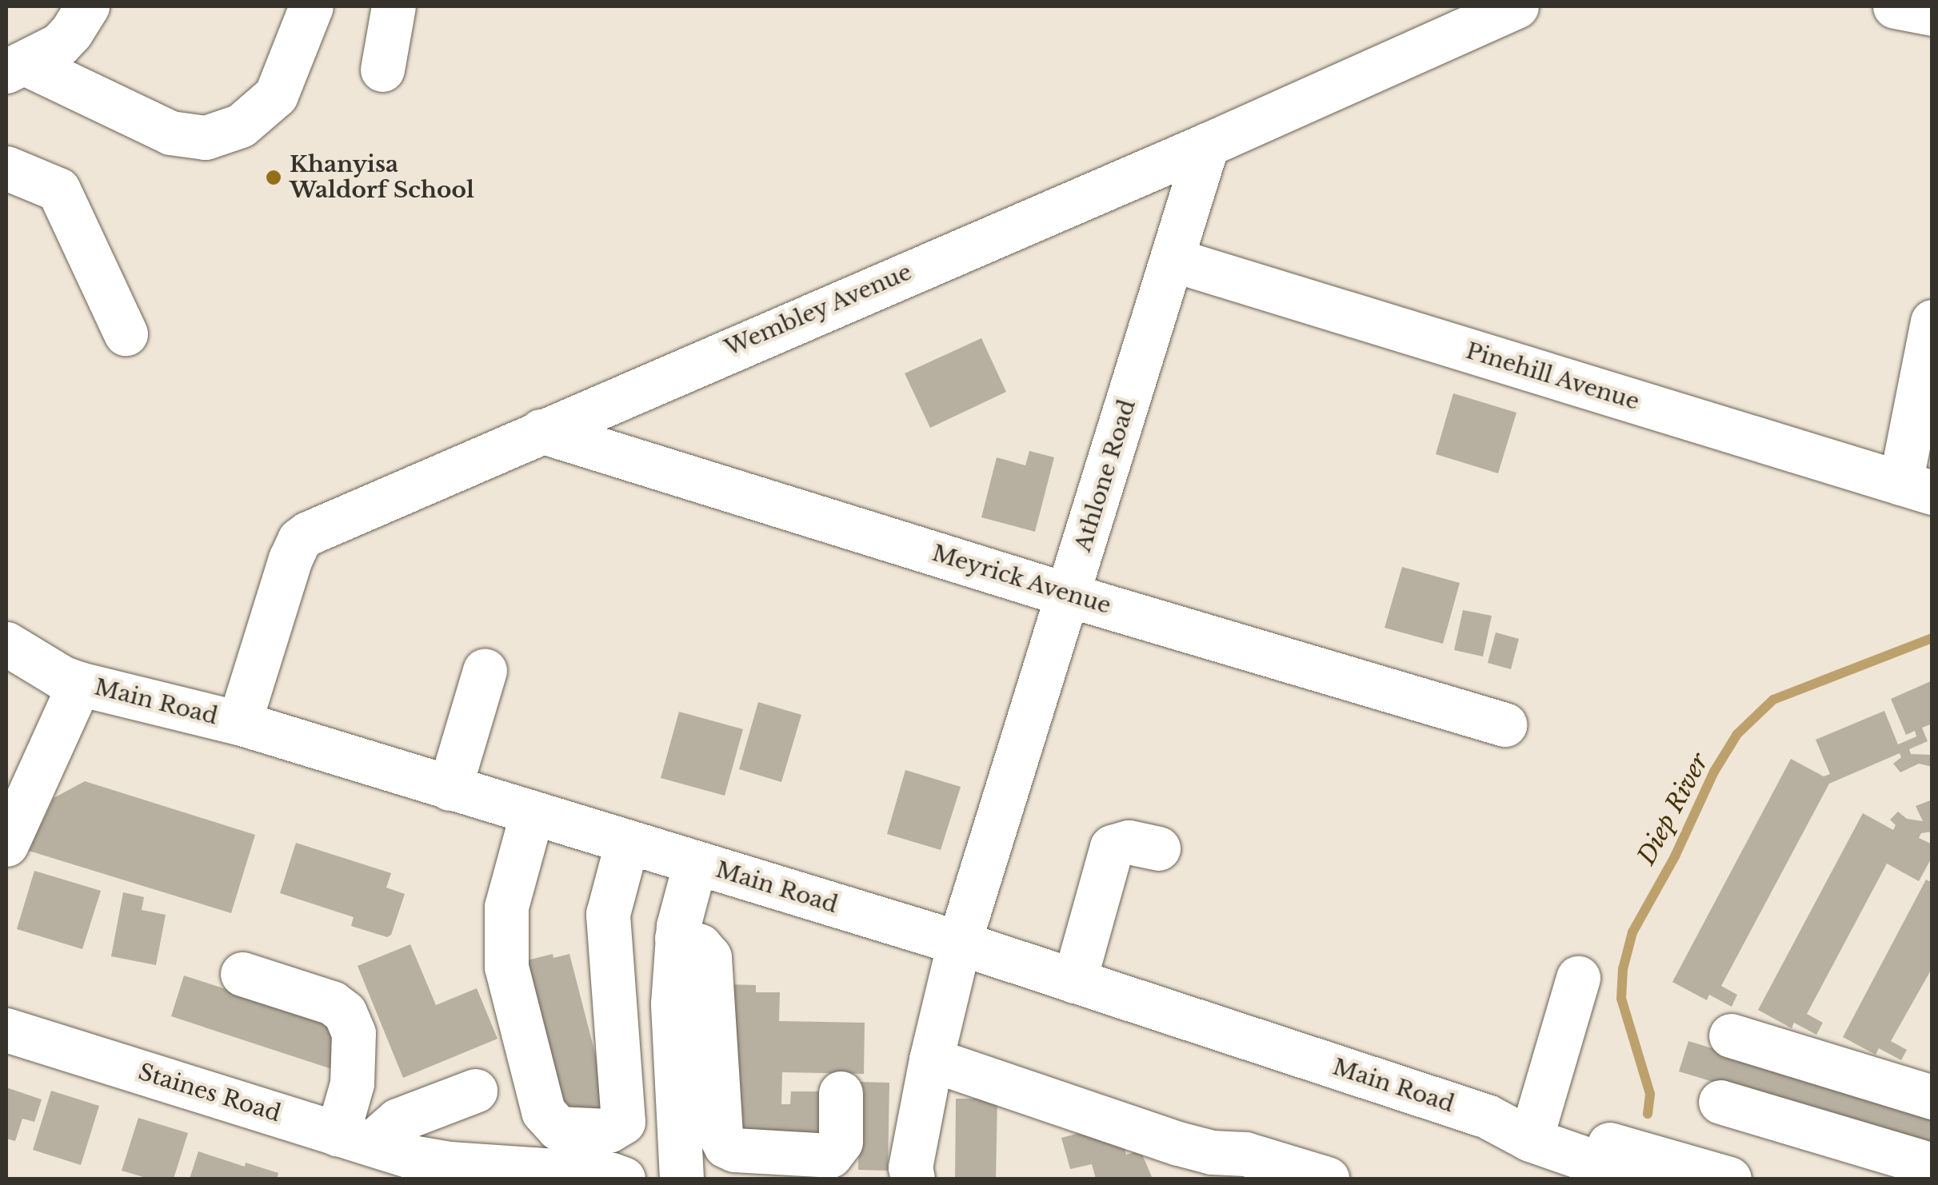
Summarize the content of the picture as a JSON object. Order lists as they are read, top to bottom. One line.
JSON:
{"streets":{"street":["Wembley Avenue","Pinehill Avenue","Athlone Road","Meyrick Avenue","Main Road","Staines Road"]},"crossings":[["Wembley Avenue","Athlone Road"],["Wembley Avenue","Meyrick Avenue"],["Wembley Avenue","Main Road"],["Pinehill Avenue","Athlone Road"],["Athlone Road","Meyrick Avenue"],["Athlone Road","Main Road"]],"water":["Diep River"],"places":["Khanyisa Waldorf School"]}
